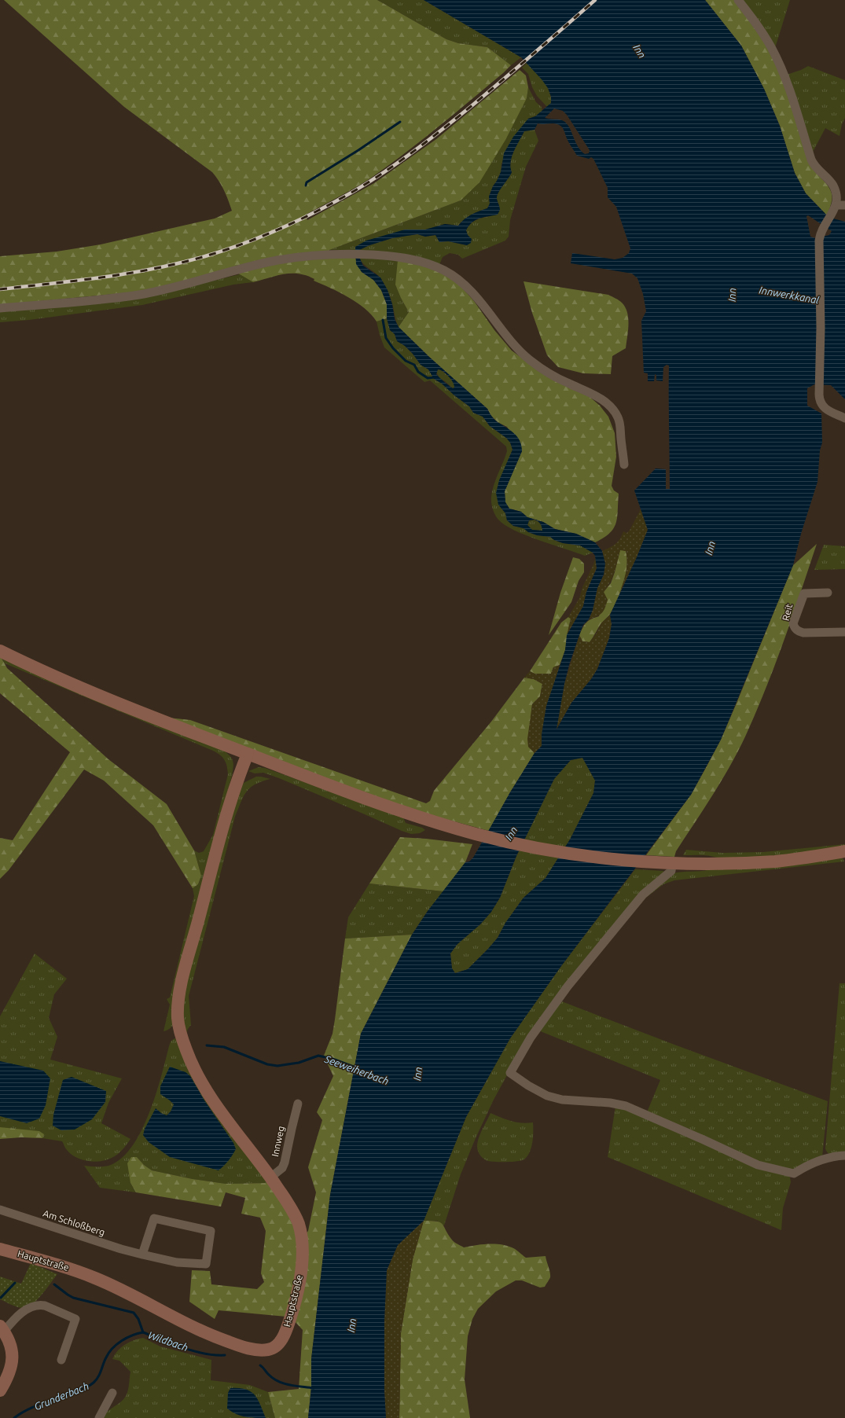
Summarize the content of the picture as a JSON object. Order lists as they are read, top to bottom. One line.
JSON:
{"streets":{"street":["Reit","Innweg","Am Schloßberg","Hauptstraße"]},"crossings":[["Innweg","Hauptstraße"]],"water":["Inn","Innwerkkanal","Seeweiherbach","Wildbach","Grunderbach"]}
